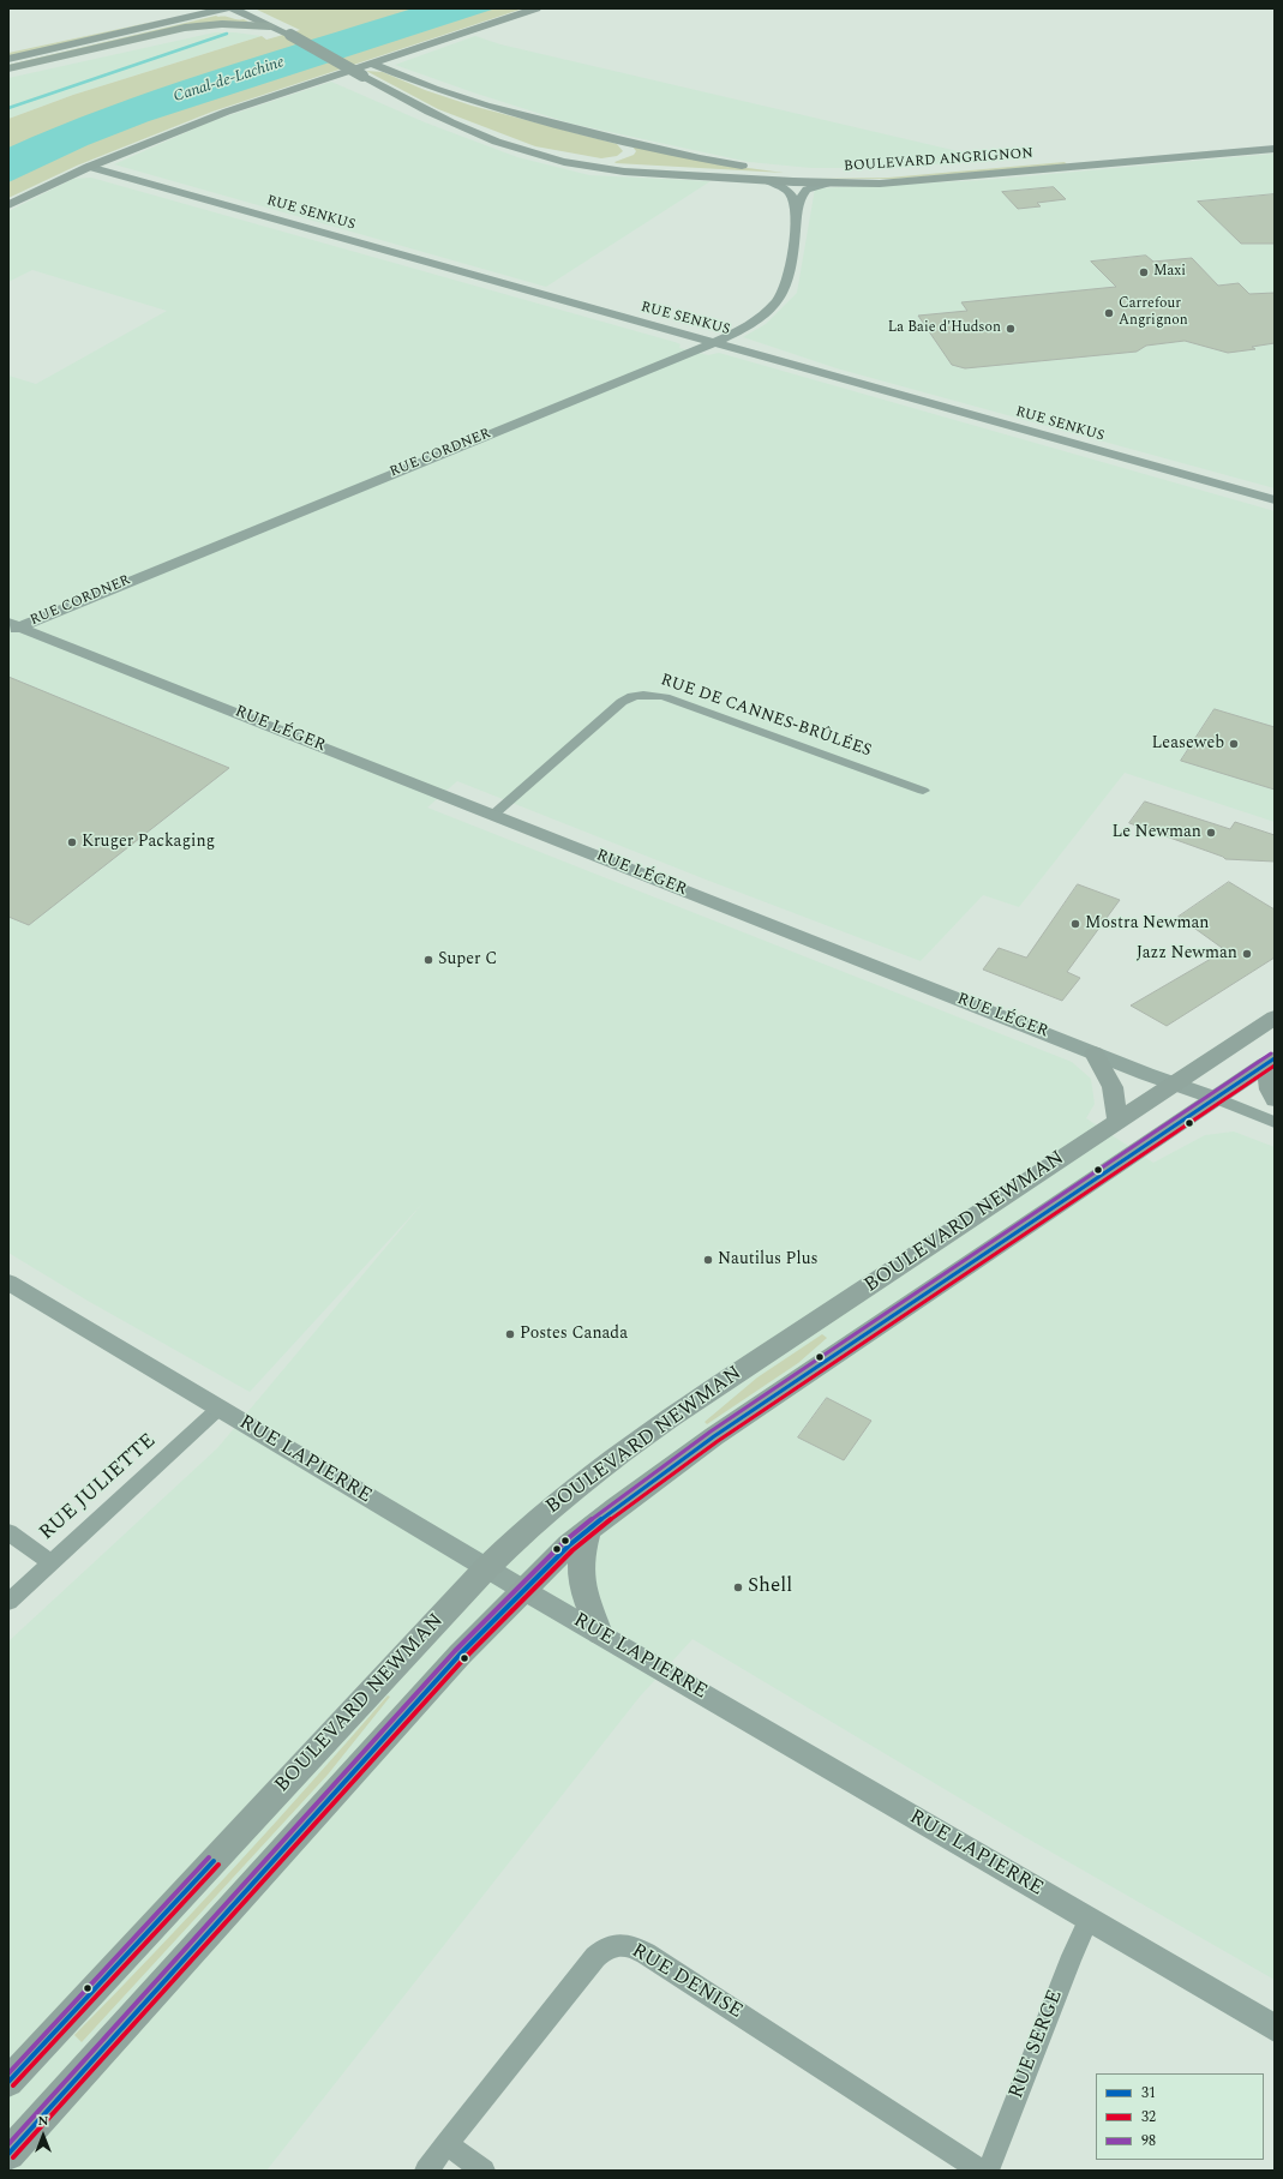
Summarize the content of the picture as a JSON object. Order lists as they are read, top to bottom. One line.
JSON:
{"streets":{"main road":["BOULEVARD ANGRIGNON","BOULEVARD NEWMAN"],"street":["RUE SENKUS","RUE CORDNER","RUE DE CANNES-BRÛLÉES","RUE LÉGER","RUE LAPIERRE","RUE JULIETTE","RUE DENISE","RUE SERGE"]},"crossings":[["RUE SENKUS","RUE CORDNER"],["RUE CORDNER","RUE LÉGER"],["RUE DE CANNES-BRÛLÉES","RUE LÉGER"],["RUE LÉGER","BOULEVARD NEWMAN"],["BOULEVARD NEWMAN","RUE LAPIERRE"],["RUE LAPIERRE","RUE JULIETTE"],["RUE LAPIERRE","RUE SERGE"]],"water":["Canal-de-Lachine"],"places":["Maxi","Carrefour Angrignon","La Baie d'Hudson","Leaseweb","Le Newman","Kruger Packaging","Mostra Newman","Jazz Newman","Super C","Nautilus Plus","Postes Canada","Shell"],"lines":["transit line 98","transit line 31","transit line 32"],"legend":["31","32","98"],"north":"top"}
